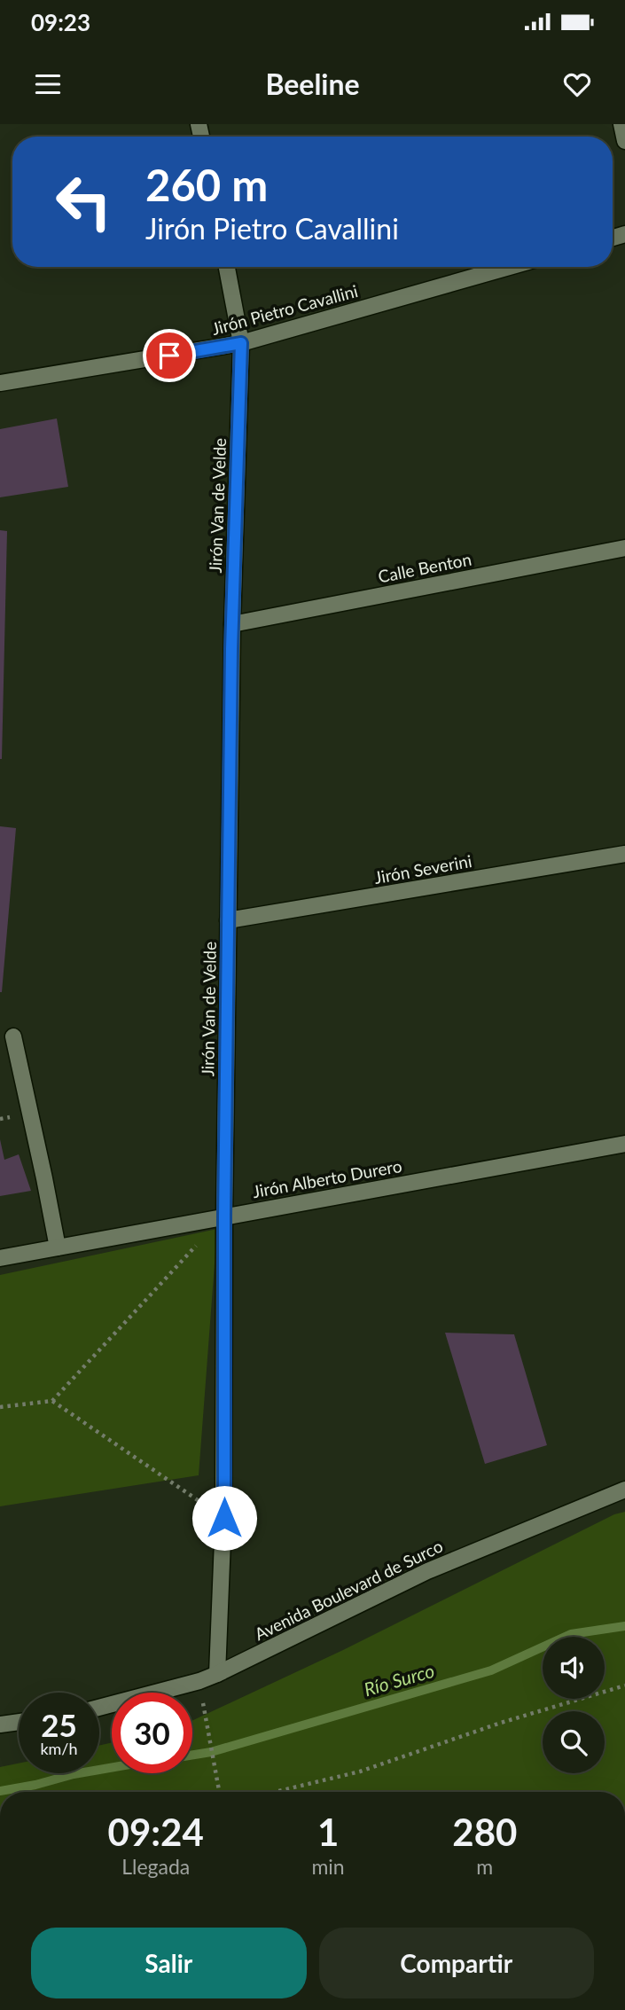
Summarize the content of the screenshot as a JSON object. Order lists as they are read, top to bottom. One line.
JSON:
{"streets":{"street":["Jirón Pietro Cavallini","Jirón Van de Velde","Calle Benton","Jirón Severini","Jirón Alberto Durero","Avenida Boulevard de Surco"]},"crossings":[["Jirón Pietro Cavallini","Jirón Van de Velde"],["Jirón Van de Velde","Calle Benton"],["Jirón Van de Velde","Jirón Severini"],["Jirón Van de Velde","Jirón Alberto Durero"],["Jirón Van de Velde","Avenida Boulevard de Surco"]],"water":["Río Surco"],"page":{"status":"09:23","header":"Beeline","turn":["260 m","Jirón Pietro Cavallini"],"speed":"25 km/h","limit":"30","eta":["09:24","Llegada","1","min","280","m"],"buttons":["Salir","Compartir"]}}
